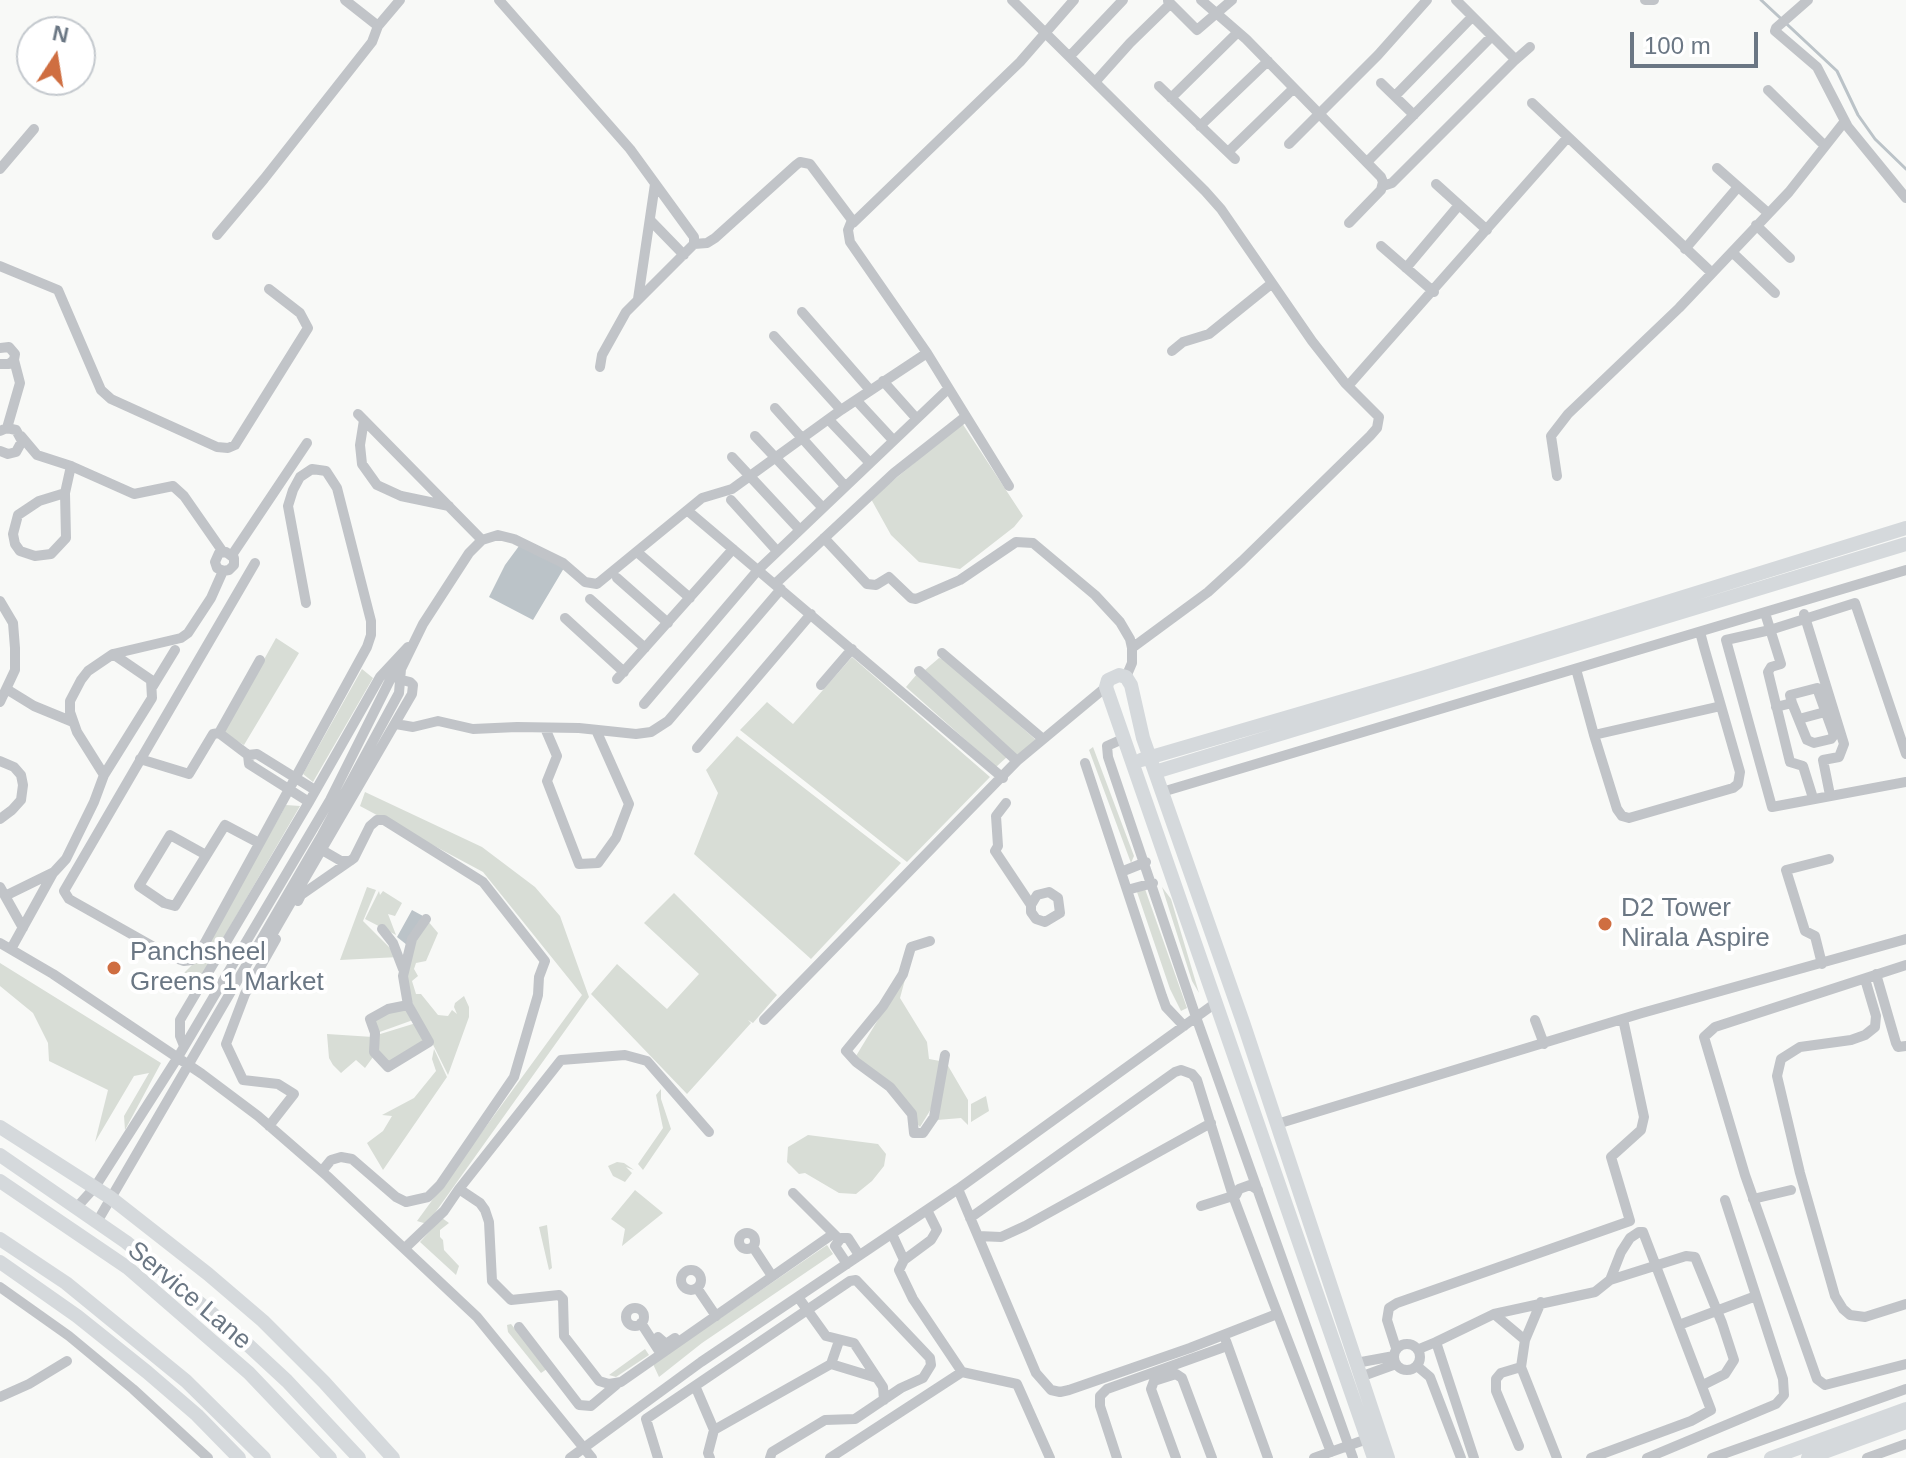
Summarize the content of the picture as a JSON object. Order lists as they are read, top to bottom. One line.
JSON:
{"streets":{"street":["Service Lane"]},"places":["D2 Tower Nirala Aspire","Panchsheel Greens 1 Market"],"scale_bar":"100 m","north":"top"}
